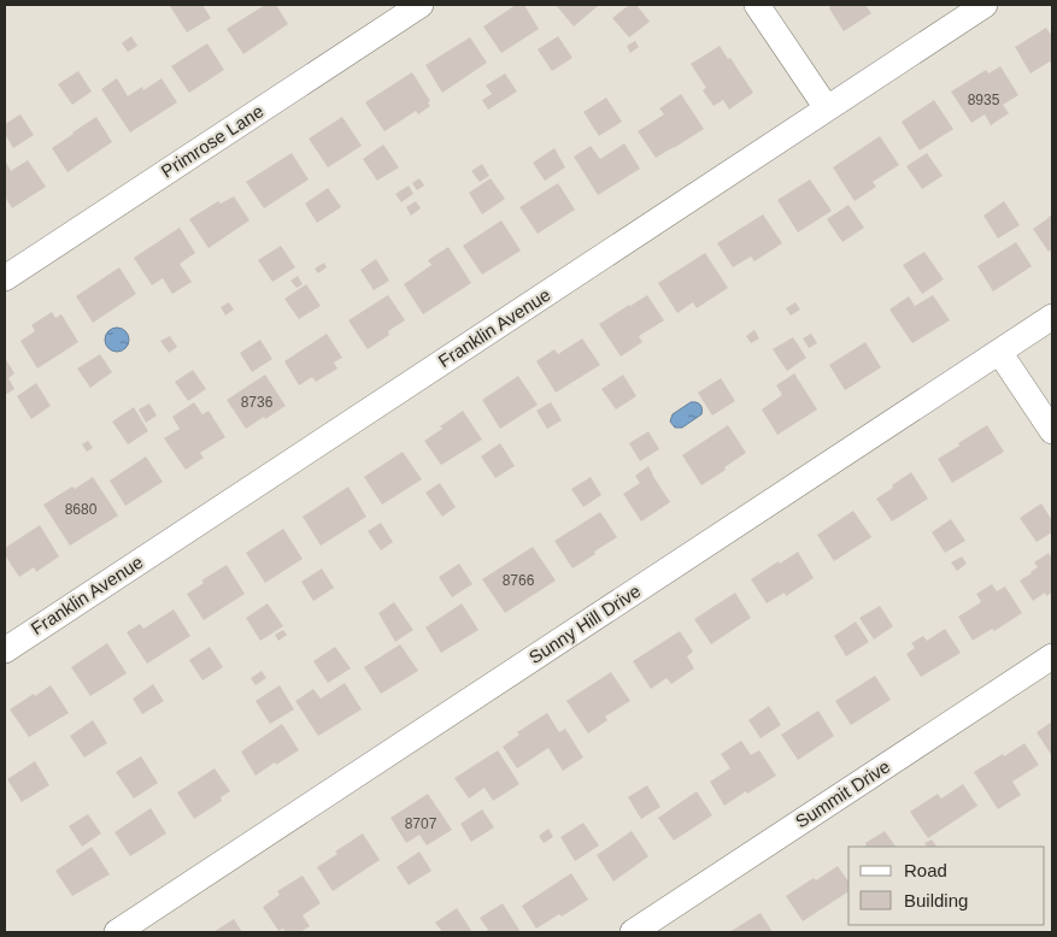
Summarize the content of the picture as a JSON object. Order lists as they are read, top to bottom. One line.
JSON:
{"streets":{"street":["Primrose Lane","Franklin Avenue","Sunny Hill Drive","Summit Drive"]},"house_numbers":["8935","8736","8680","8766","8707"],"legend":["Road","Building"]}
